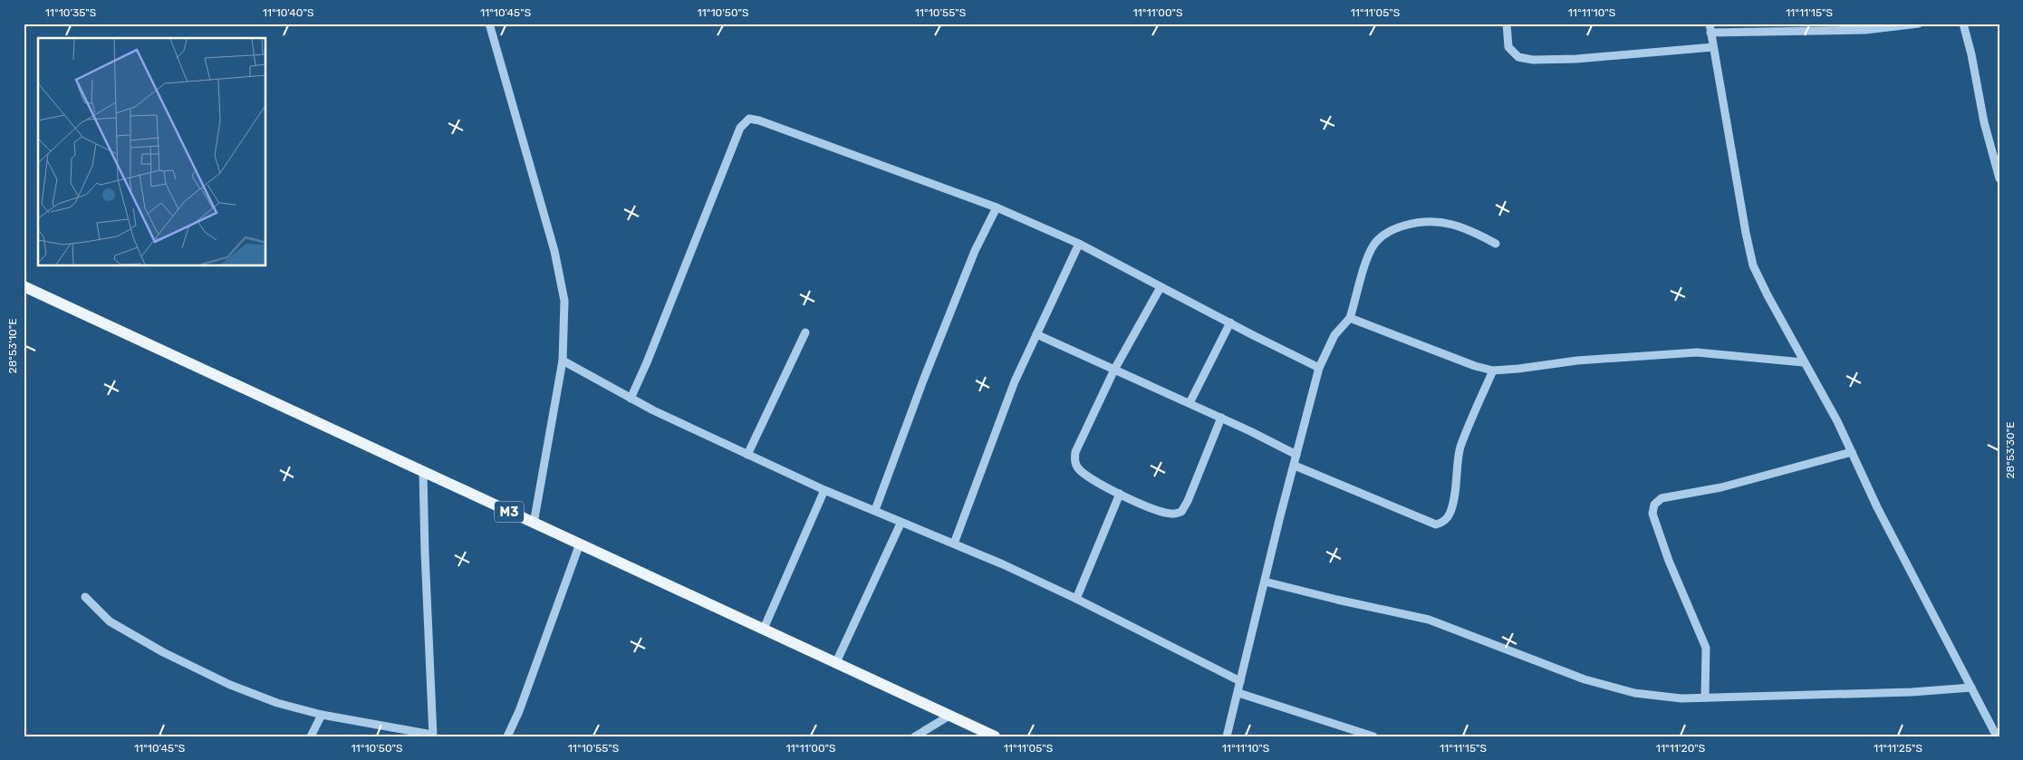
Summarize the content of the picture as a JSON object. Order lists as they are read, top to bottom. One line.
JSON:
{"streets":{"main road":["M3"]},"coordinates":["11°10'35\"S","11°10'40\"S","11°10'45\"S","11°10'50\"S","11°10'55\"S","11°11'00\"S","11°11'05\"S","11°11'10\"S","11°11'15\"S","28°53'10\"E","28°53'30\"E","11°11'20\"S","11°11'25\"S"]}
